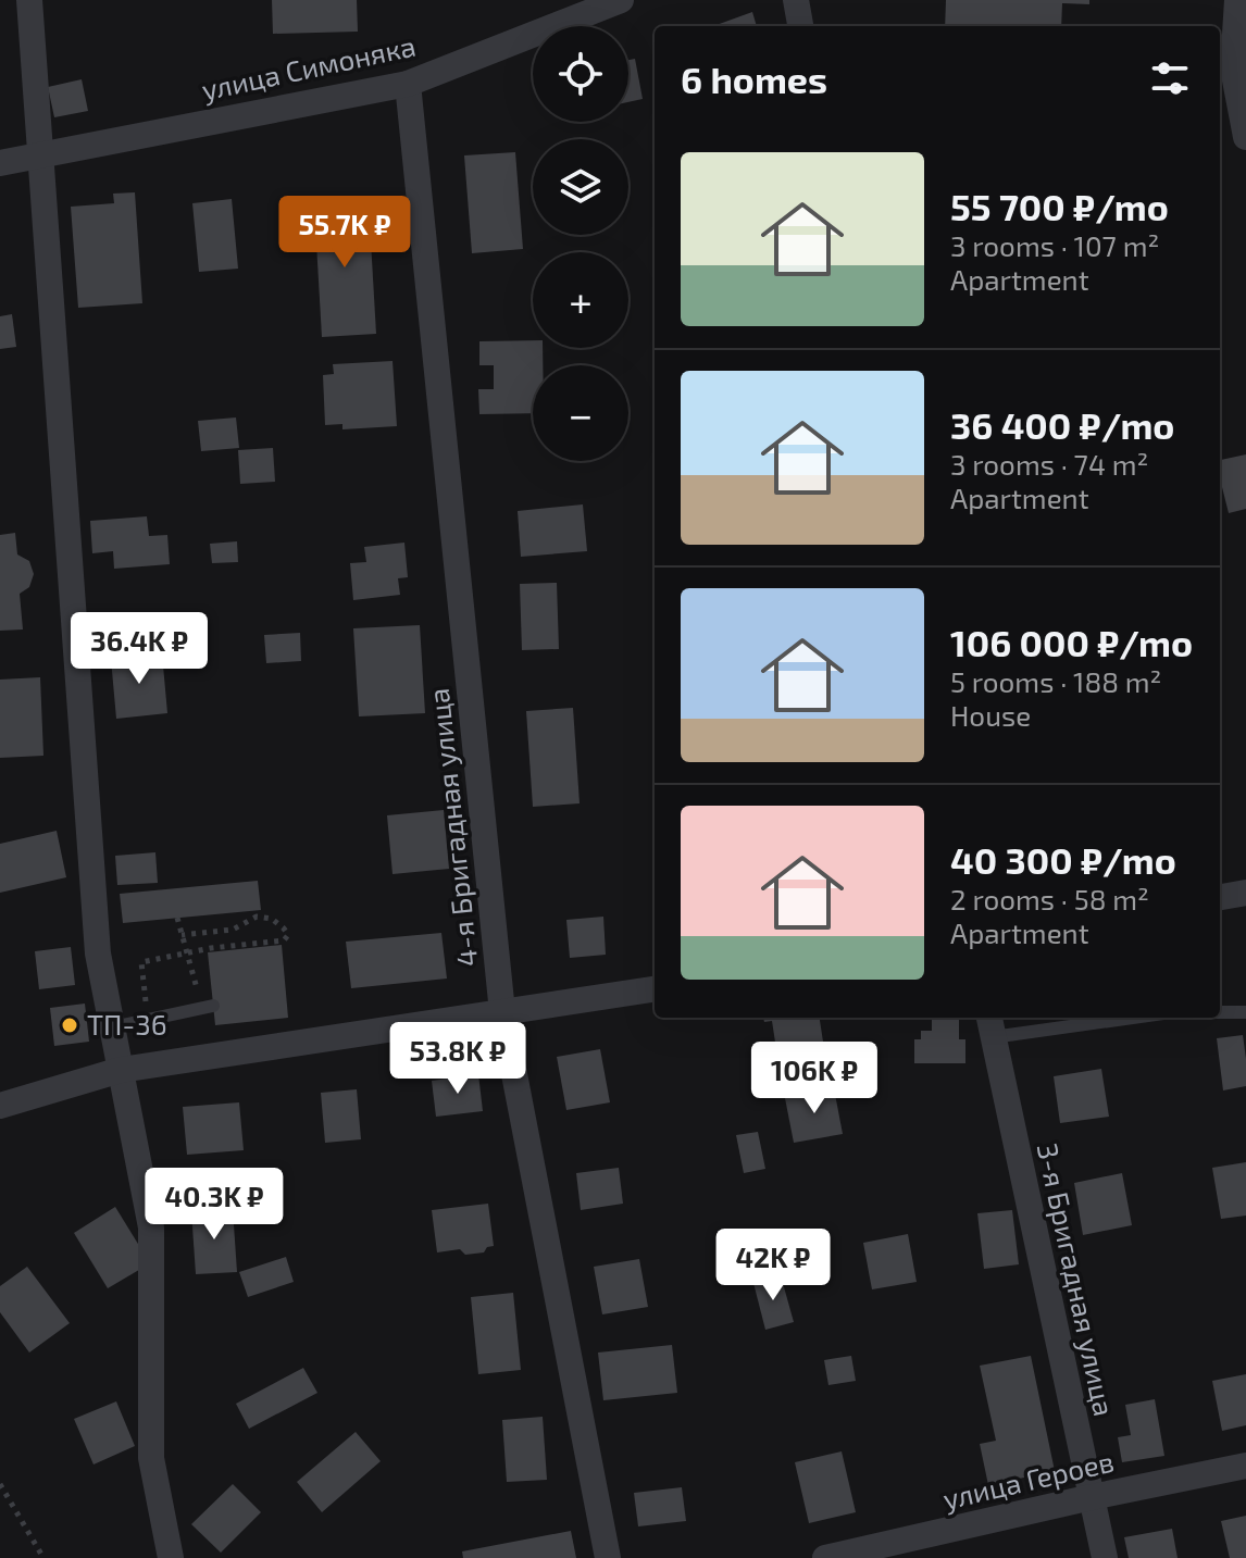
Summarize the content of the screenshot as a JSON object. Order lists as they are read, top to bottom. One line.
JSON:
{"streets":{"street":["улица Симоняка","4-я Бригадная улица","3-я Бригадная улица","улица Героев"]},"crossings":[["улица Симоняка","4-я Бригадная улица"],["3-я Бригадная улица","улица Героев"]],"places":["ТП-36"],"page":{"map_buttons":["+","−"],"heading":"6 homes","list":[{"name":"55 700 ₽/mo","note":"3 rooms · 107 m² · Apartment"},{"name":"36 400 ₽/mo","note":"3 rooms · 74 m² · Apartment"},{"name":"106 000 ₽/mo","note":"5 rooms · 188 m² · House"},{"name":"40 300 ₽/mo","note":"2 rooms · 58 m² · Apartment"}],"price":["55.7K ₽","36.4K ₽","53.8K ₽","106K ₽","40.3K ₽","42K ₽"]}}
